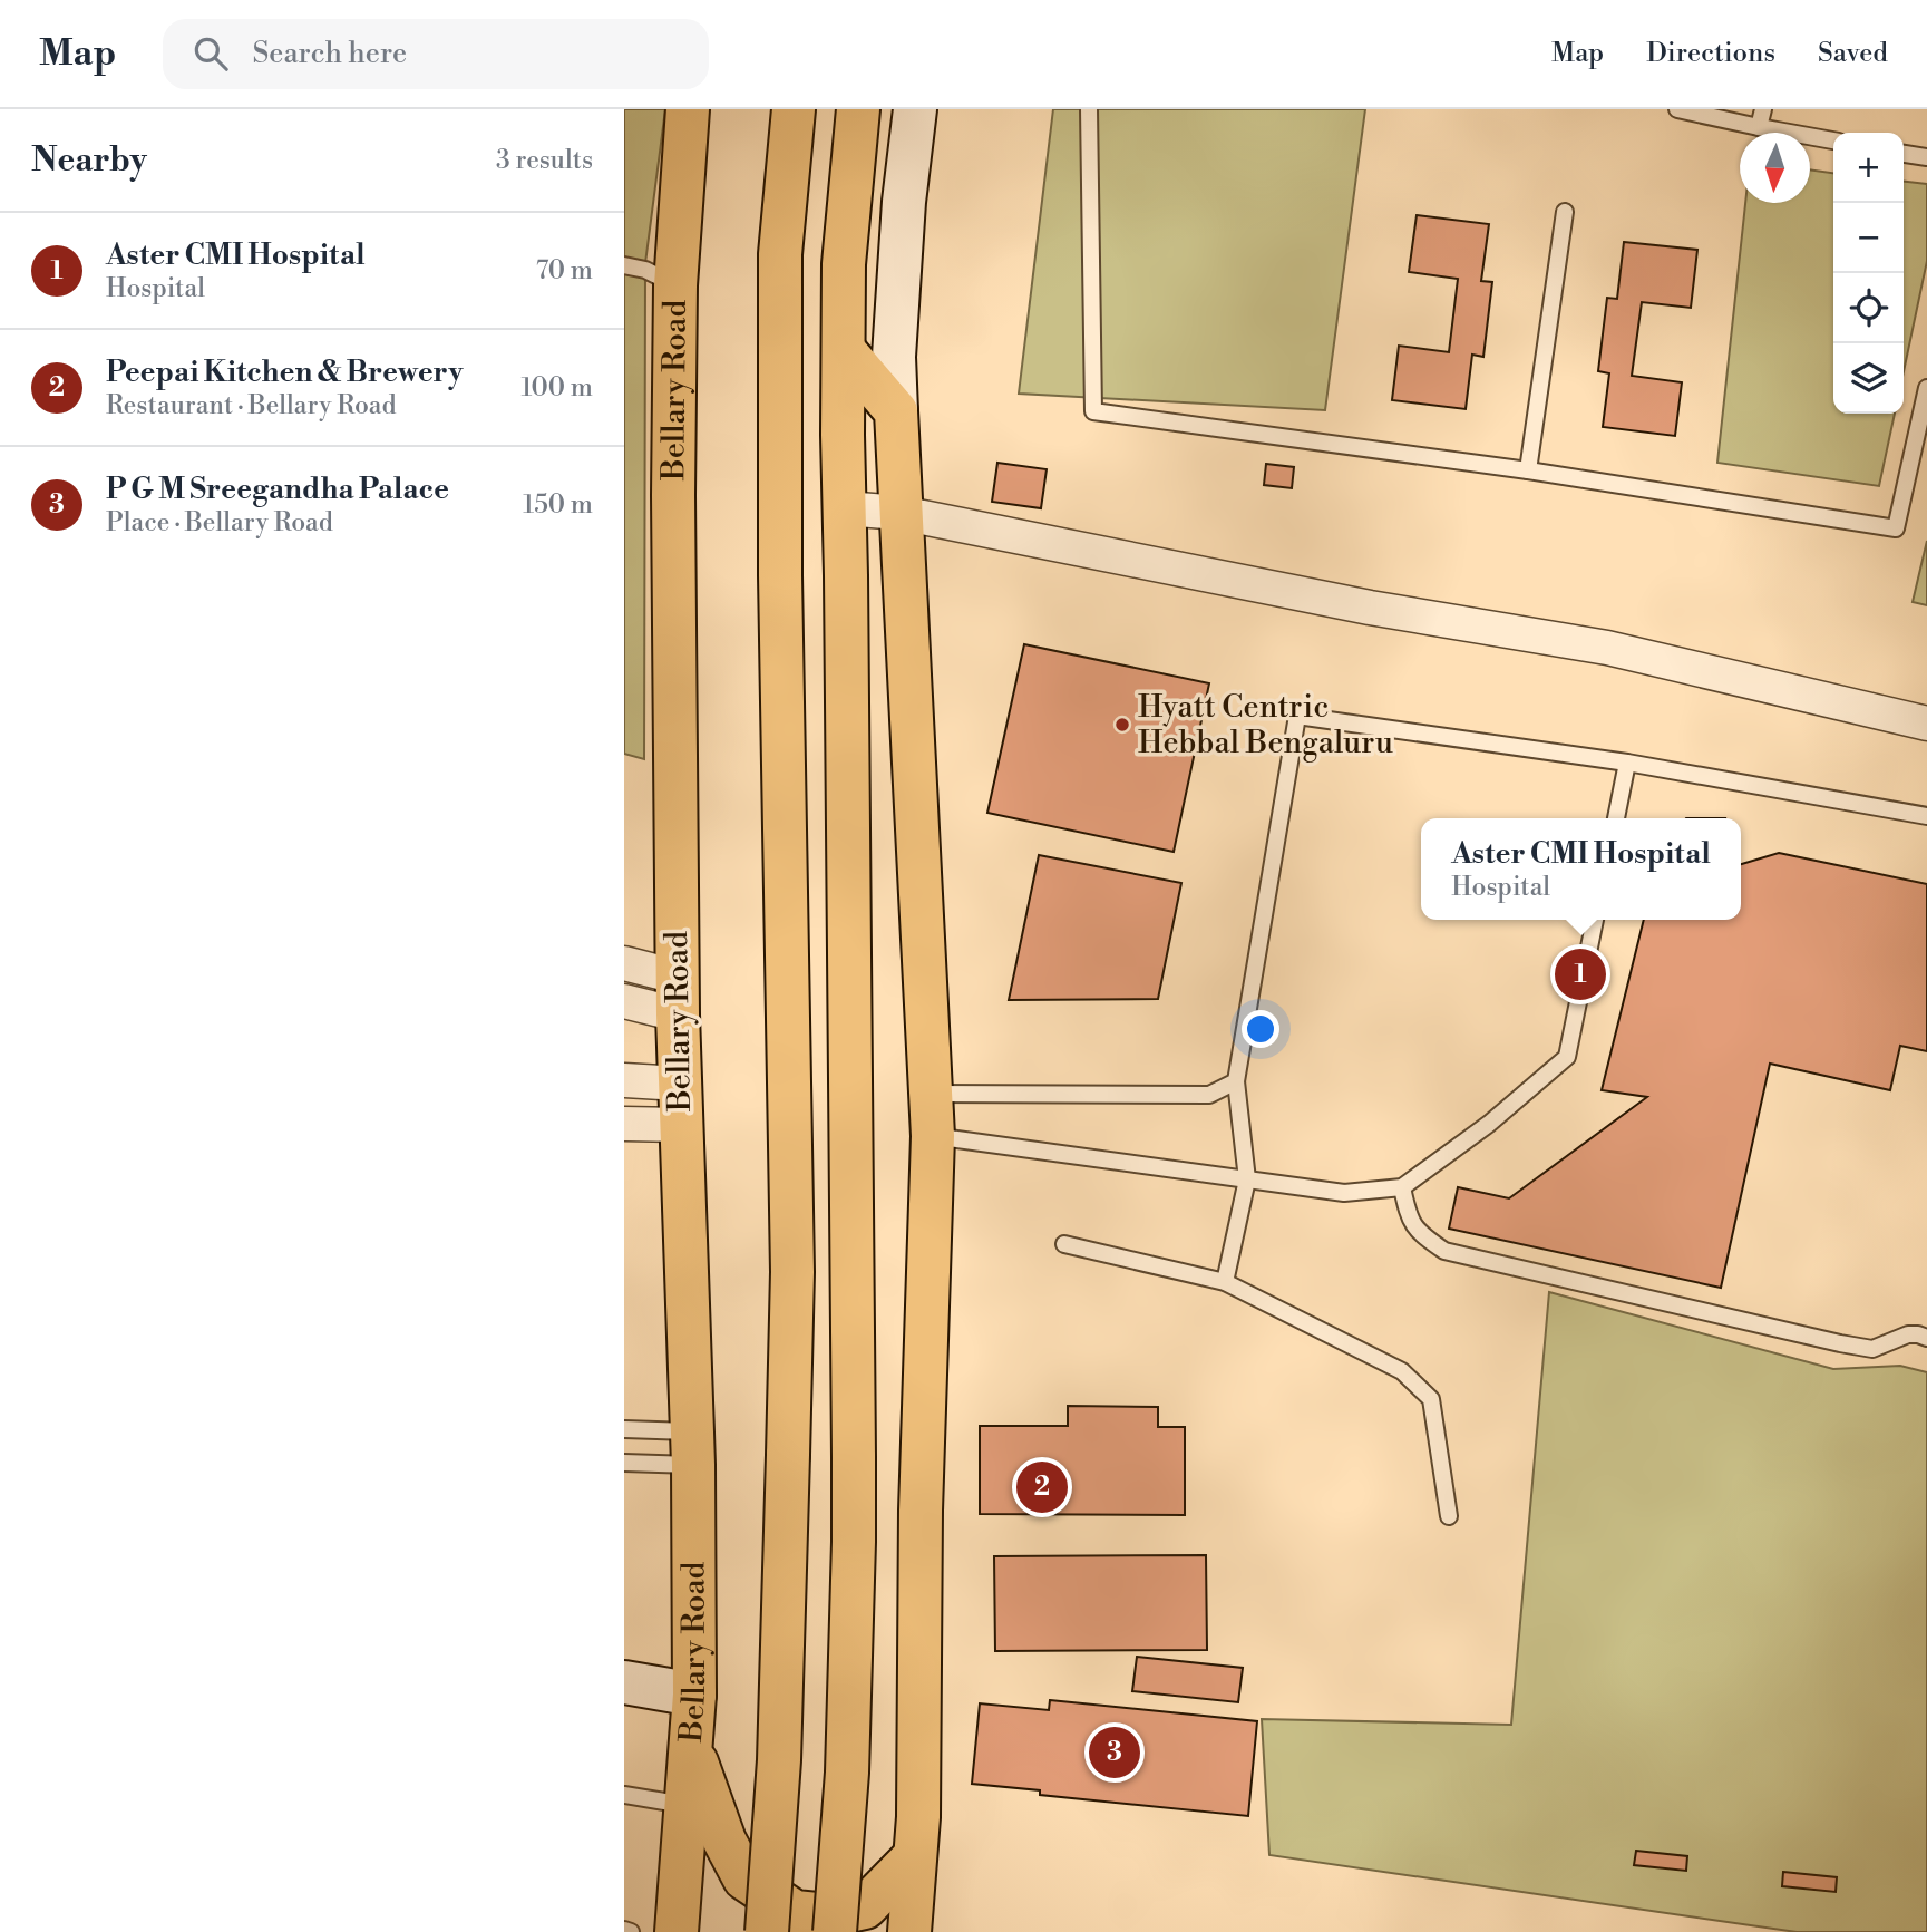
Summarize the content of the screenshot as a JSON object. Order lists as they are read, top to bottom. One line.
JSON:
{"streets":{"highway":["Bellary Road"]},"places":["Hyatt Centric Hebbal Bengaluru"],"north":"bottom","page":{"header":"Map","search":"Search here","nav":["Map","Directions","Saved"],"heading":["Nearby","3 results"],"map_buttons":["+","−"],"list":[{"mark":"1","name":"Aster CMI Hospital","note":"Hospital","value":"70 m"},{"mark":"2","name":"Peepai Kitchen & Brewery","note":"Restaurant · Bellary Road","value":"100 m"},{"mark":"3","name":"P G M Sreegandha Palace","note":"Place · Bellary Road","value":"150 m"}],"popup":["Aster CMI Hospital","Hospital"],"pins":["1","2","3"]}}
